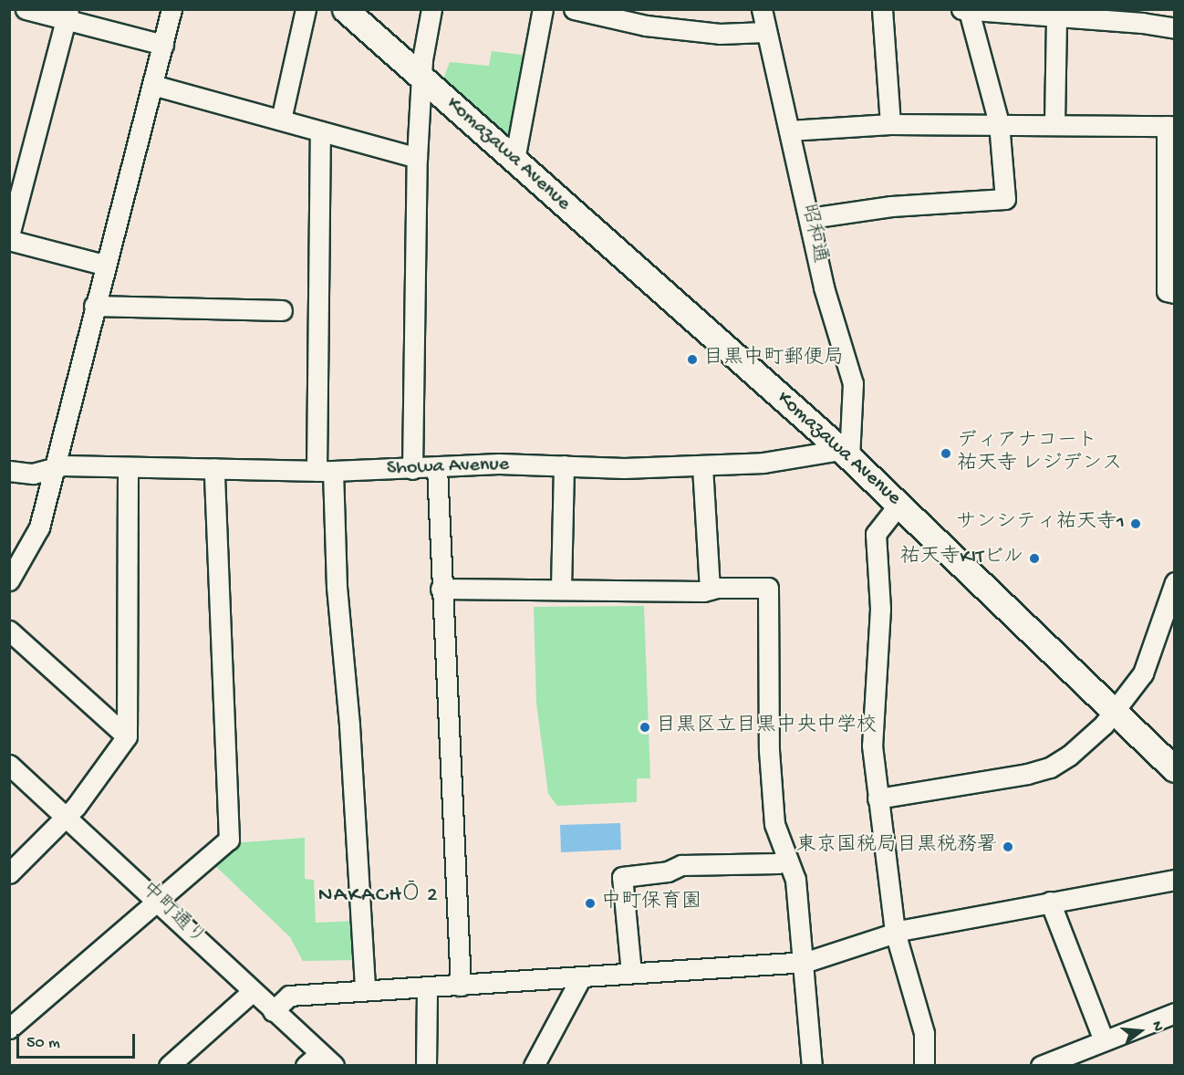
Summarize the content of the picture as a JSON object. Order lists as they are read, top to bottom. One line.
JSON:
{"streets":{"main road":["Komazawa Avenue"],"street":["昭和通","Showa Avenue","中町通り"]},"crossings":[["Komazawa Avenue","昭和通"],["Komazawa Avenue","Showa Avenue"],["昭和通","Showa Avenue"]],"districts":["NAKACHŌ 2"],"places":["目黒中町郵便局","ディアナコート 祐天寺 レジデンス","サンシティ祐天寺1","祐天寺KITビル","目黒区立目黒中央中学校","東京国税局目黒税務署","中町保育園"],"scale_bar":"50 m","north":"right"}
